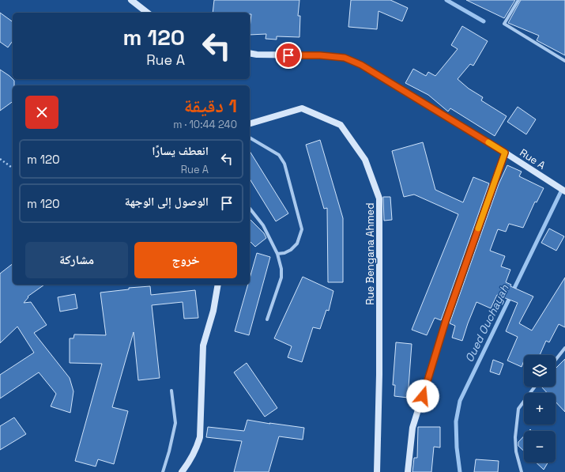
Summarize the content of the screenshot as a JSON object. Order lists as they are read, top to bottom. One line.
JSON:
{"streets":{"street":["Rue A","Rue Bengana Ahmed"]},"water":["Oued Ouchayah"],"page":{"turn":["120 m","Rue A"],"heading":["1 دقيقة","240 m · 10:44"],"list":[{"name":"انعطف يسارًا","note":"Rue A","value":"120 m"},{"name":"الوصول إلى الوجهة","value":"120 m"}],"buttons":["خروج","مشاركة"],"map_buttons":["+","−"]}}
